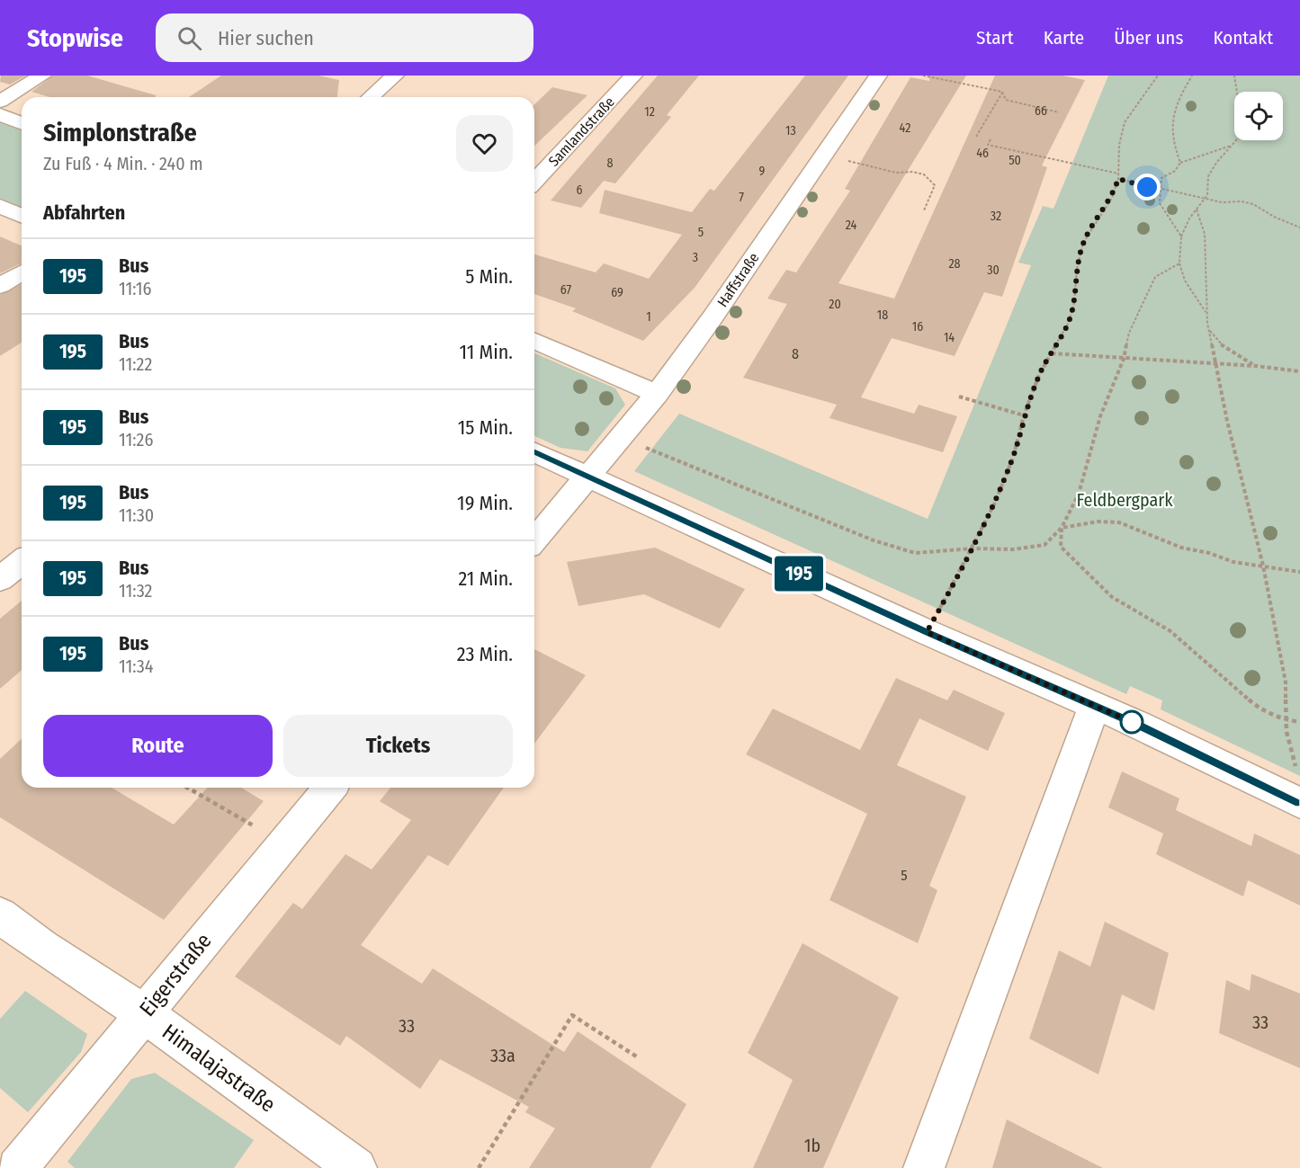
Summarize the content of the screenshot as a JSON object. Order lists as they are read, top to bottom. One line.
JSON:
{"streets":{"street":["Samlandstraße","Haffstraße","Eigerstraße","Himalajastraße"]},"crossings":[["Eigerstraße","Himalajastraße"]],"parks":["Feldbergpark"],"lines":["bus line 195"],"house_numbers":["66","12","42","13","46","50","8","9","6","7","32","24","5","3","28","30","67","69","20","18","1","16","14","8","5","33","33","33a","1b"],"page":{"header":"Stopwise","search":"Hier suchen","nav":["Start","Karte","Über uns","Kontakt"],"on_map":"195","heading":[["Simplonstraße","Zu Fuß · 4 Min. · 240 m"],"Abfahrten"],"list":[{"mark":"195","name":"Bus","note":"11:16","value":"5 Min."},{"mark":"195","name":"Bus","note":"11:22","value":"11 Min."},{"mark":"195","name":"Bus","note":"11:26","value":"15 Min."},{"mark":"195","name":"Bus","note":"11:30","value":"19 Min."},{"mark":"195","name":"Bus","note":"11:32","value":"21 Min."},{"mark":"195","name":"Bus","note":"11:34","value":"23 Min."}],"buttons":["Route","Tickets"]}}
